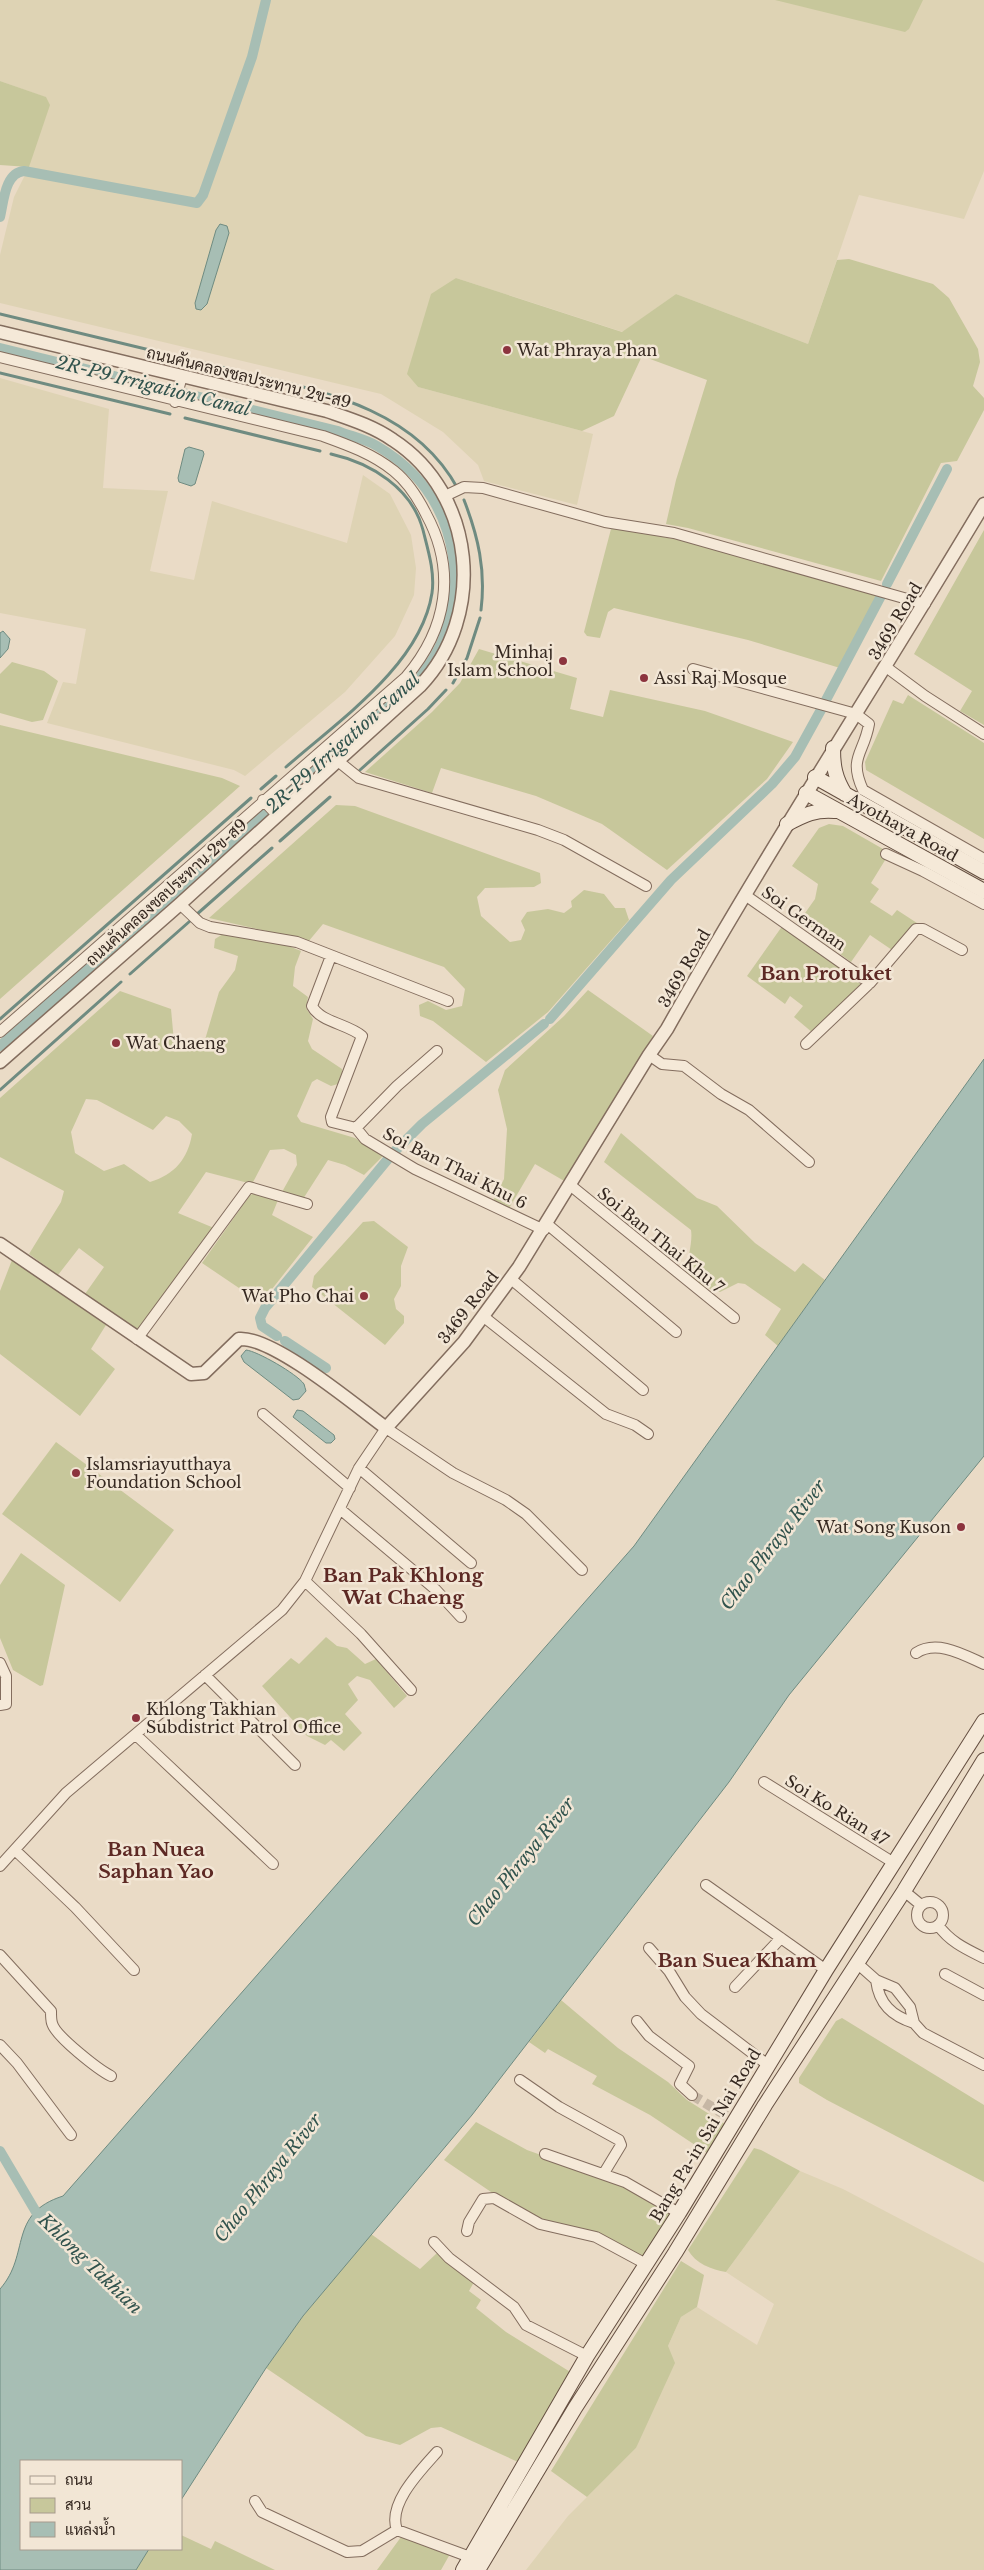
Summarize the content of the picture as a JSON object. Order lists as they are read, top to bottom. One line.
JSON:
{"streets":{"main road":["Ayothaya Road","Bang Pa-in Sai Nai Road"],"street":["ถนนคันคลองชลประทาน 2ข-ส9","3469 Road","Soi German","Soi Ban Thai Khu 6","Soi Ban Thai Khu 7","Soi Ko Rian 47"]},"crossings":[["3469 Road","Ayothaya Road"],["3469 Road","Soi German"],["3469 Road","Soi Ban Thai Khu 6"],["3469 Road","Soi Ban Thai Khu 7"],["Soi Ko Rian 47","Bang Pa-in Sai Nai Road"]],"districts":["Ban Protuket","Ban Pak Khlong Wat Chaeng","Ban Nuea Saphan Yao","Ban Suea Kham"],"water":["2R-P9 Irrigation Canal","Chao Phraya River","Khlong Takhian"],"places":["Wat Phraya Phan","Minhaj Islam School","Assi Raj Mosque","Wat Chaeng","Wat Pho Chai","Islamsriayutthaya Foundation School","Wat Song Kuson","Khlong Takhian Subdistrict Patrol Office"],"legend":["ถนน","สวน","แหล่งน้ำ"]}
